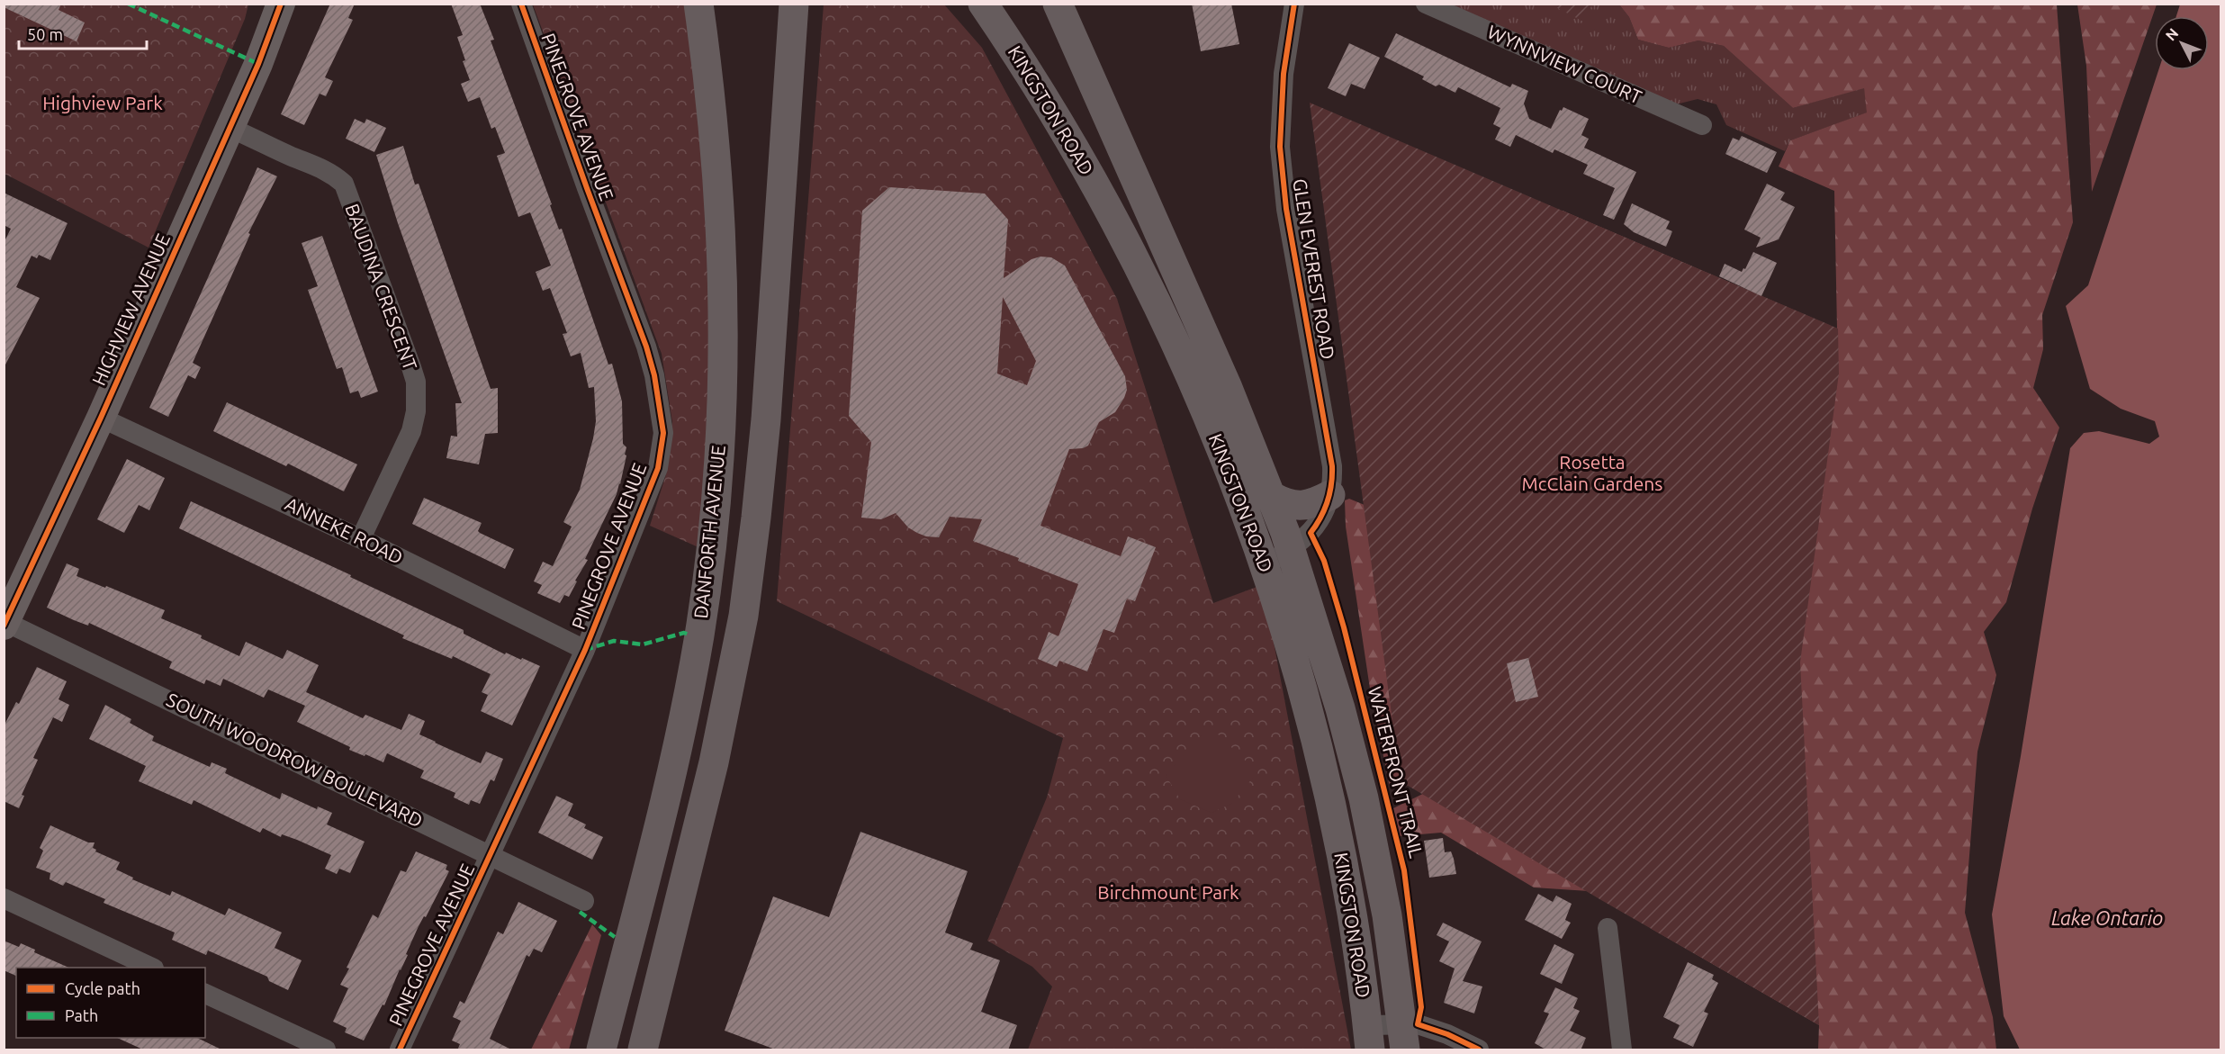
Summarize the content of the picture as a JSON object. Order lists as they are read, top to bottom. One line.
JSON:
{"streets":{"main road":["KINGSTON ROAD","DANFORTH AVENUE"],"street":["WYNNVIEW COURT","PINEGROVE AVENUE","GLEN EVEREST ROAD","BAUDINA CRESCENT","HIGHVIEW AVENUE","ANNEKE ROAD","SOUTH WOODROW BOULEVARD"],"cycle path":["WATERFRONT TRAIL"]},"crossings":[["KINGSTON ROAD","GLEN EVEREST ROAD"],["PINEGROVE AVENUE","ANNEKE ROAD"],["PINEGROVE AVENUE","SOUTH WOODROW BOULEVARD"],["BAUDINA CRESCENT","HIGHVIEW AVENUE"],["BAUDINA CRESCENT","ANNEKE ROAD"],["HIGHVIEW AVENUE","ANNEKE ROAD"],["HIGHVIEW AVENUE","SOUTH WOODROW BOULEVARD"]],"water":["Lake Ontario"],"parks":["Highview Park","Rosetta McClain Gardens","Birchmount Park"],"legend":["Cycle path","Path"],"scale_bar":"50 m","north":"top left"}
